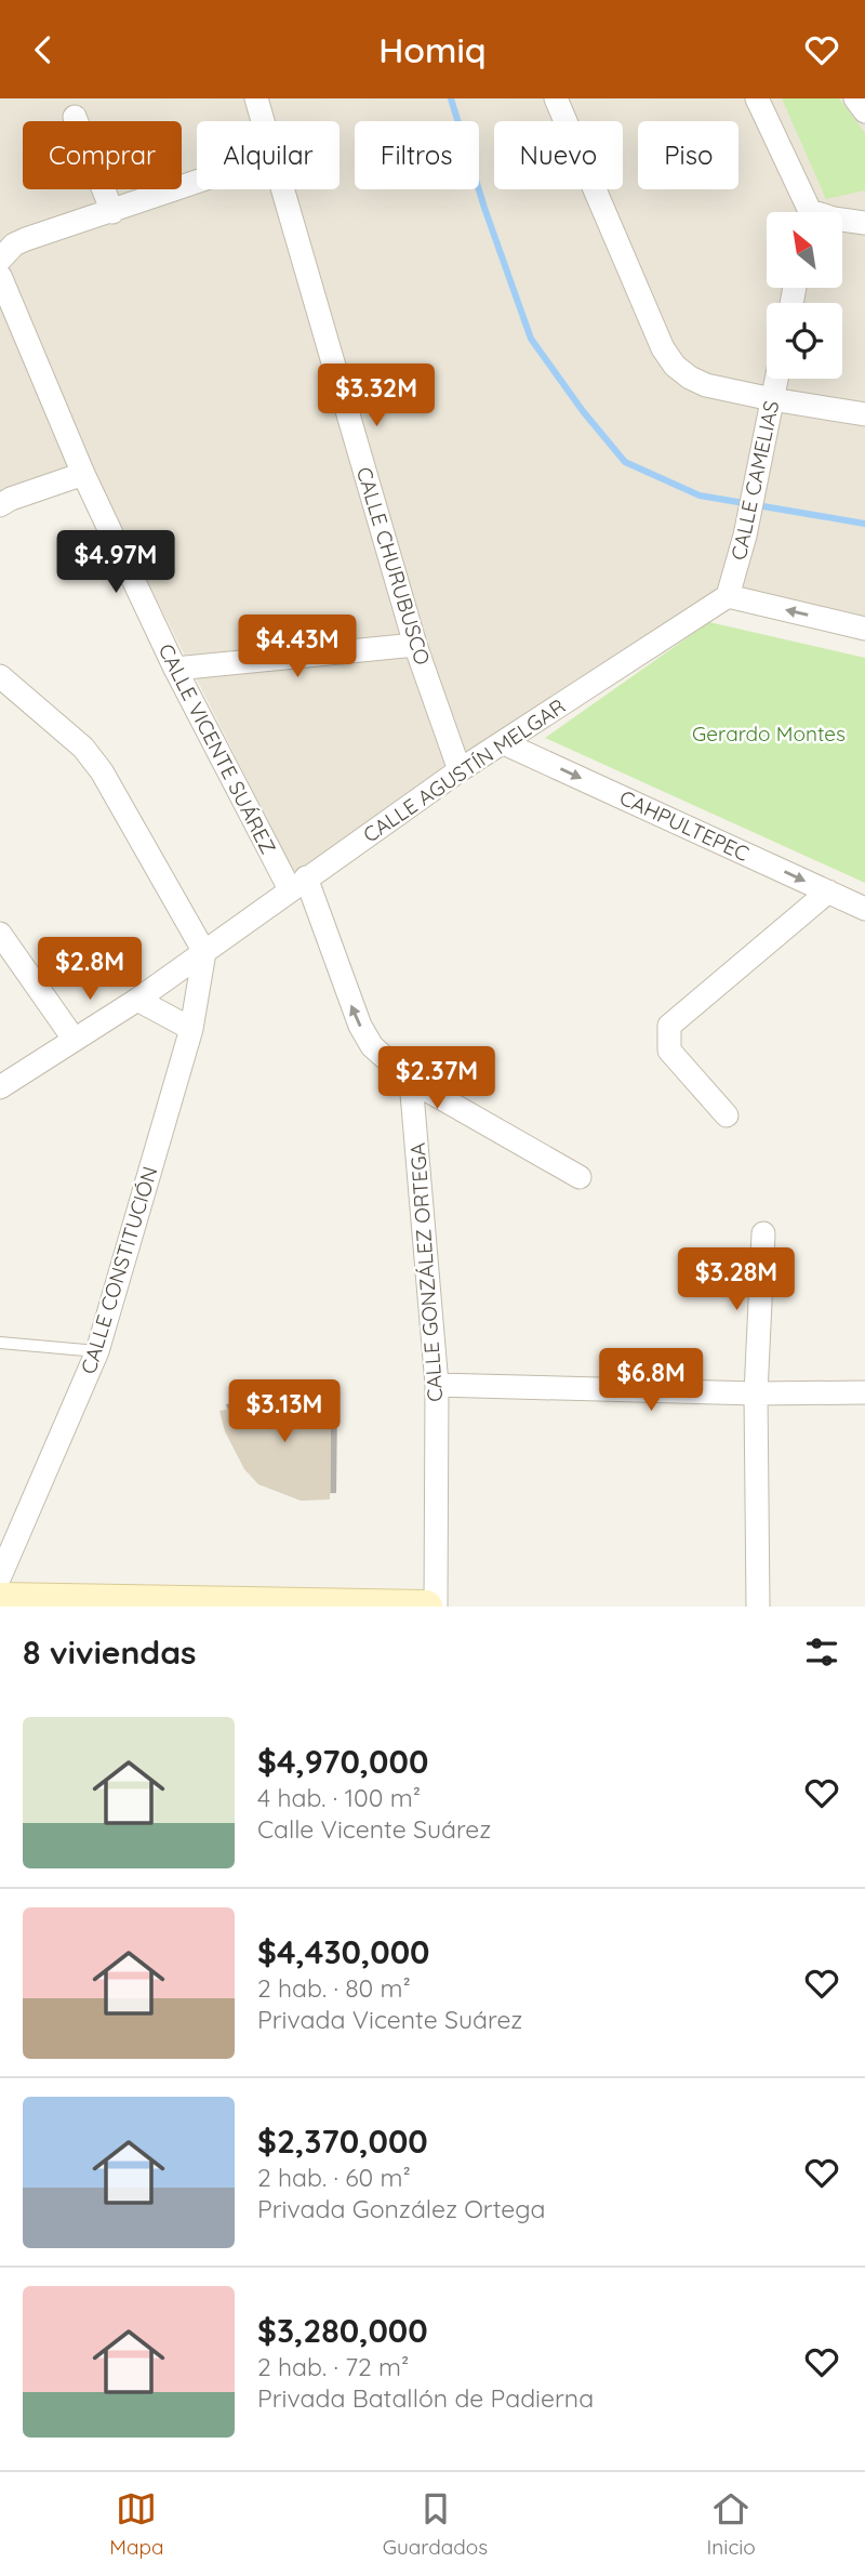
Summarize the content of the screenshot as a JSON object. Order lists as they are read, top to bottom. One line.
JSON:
{"streets":{"street":["CALLE CAMELIAS","CALLE CHURUBUSCO","CALLE VICENTE SUÁREZ","CALLE AGUSTÍN MELGAR","CAHPULTEPEC","CALLE CONSTITUCIÓN","CALLE GONZÁLEZ ORTEGA"]},"crossings":[["CALLE CAMELIAS","CALLE AGUSTÍN MELGAR"],["CALLE CHURUBUSCO","CALLE AGUSTÍN MELGAR"],["CALLE VICENTE SUÁREZ","CALLE AGUSTÍN MELGAR"],["CALLE AGUSTÍN MELGAR","CAHPULTEPEC"],["CALLE AGUSTÍN MELGAR","CALLE CONSTITUCIÓN"]],"one_way":["CAHPULTEPEC"],"parks":["Gerardo Montes"],"north":"top left","page":{"header":"Homiq","chip":["Comprar","Alquilar","Filtros","Nuevo","Piso"],"price":["$3.32M","$4.97M","$4.43M","$2.8M","$2.37M","$3.28M","$6.8M","$3.13M"],"heading":"8 viviendas","list":[{"name":"$4,970,000","note":"4 hab. · 100 m² · Calle Vicente Suárez"},{"name":"$4,430,000","note":"2 hab. · 80 m² · Privada Vicente Suárez"},{"name":"$2,370,000","note":"2 hab. · 60 m² · Privada González Ortega"},{"name":"$3,280,000","note":"2 hab. · 72 m² · Privada Batallón de Padierna"}],"tabs":["Mapa","Guardados","Inicio"]}}
